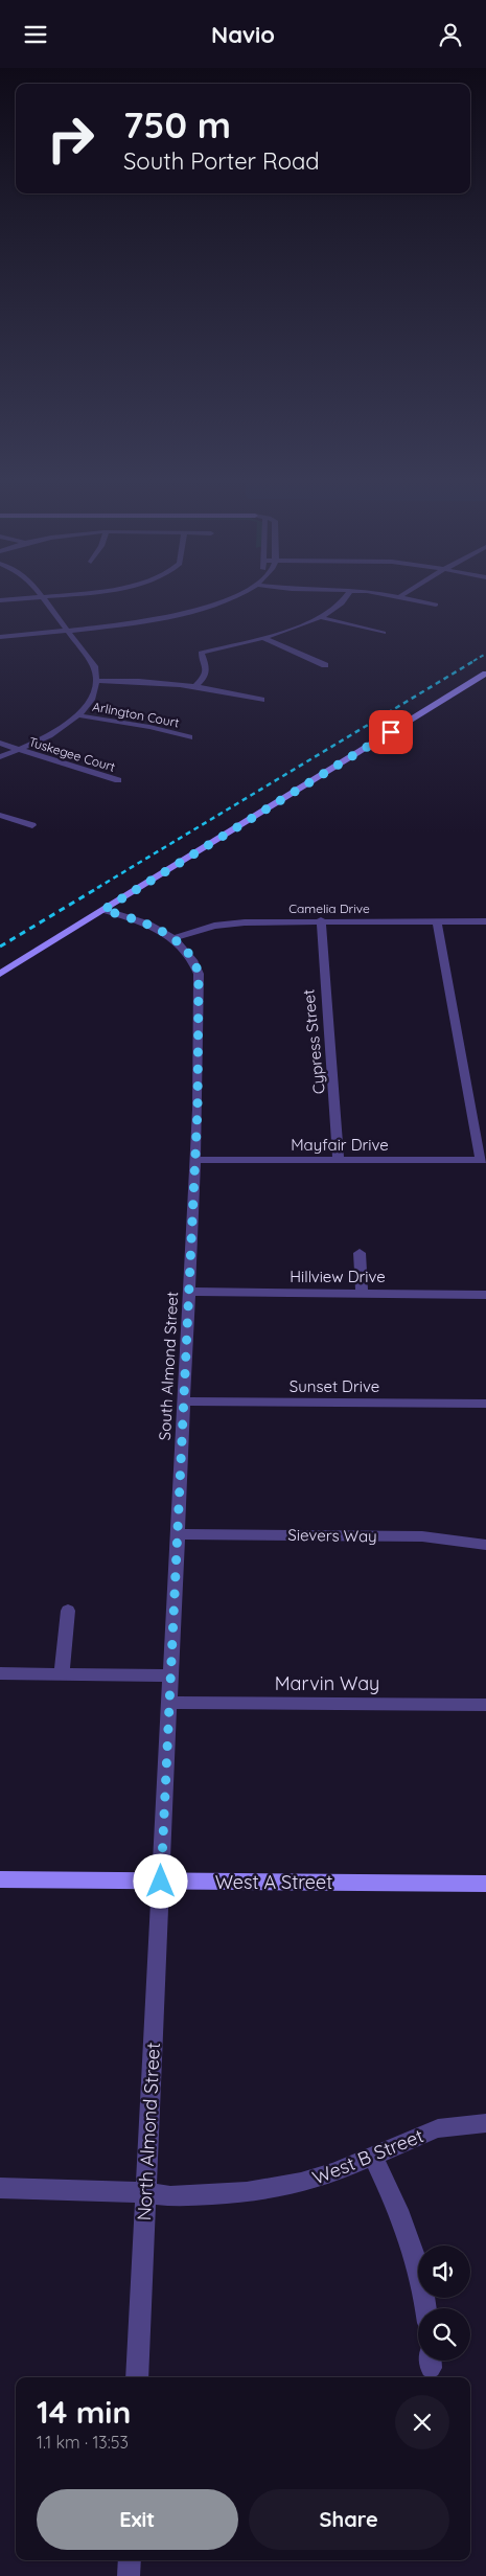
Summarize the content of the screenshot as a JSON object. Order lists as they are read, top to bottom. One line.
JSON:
{"streets":{"street":["Arlington Court","Tuskegee Court","Camelia Drive","Cypress Street","Mayfair Drive","Hillview Drive","South Almond Street","Sunset Drive","Sievers Way","Marvin Way","West A Street","North Almond Street","West B Street"]},"crossings":[["Camelia Drive","Cypress Street"],["Camelia Drive","South Almond Street"],["Cypress Street","Mayfair Drive"],["Mayfair Drive","South Almond Street"],["Hillview Drive","South Almond Street"],["South Almond Street","Sunset Drive"],["South Almond Street","Sievers Way"],["South Almond Street","Marvin Way"],["South Almond Street","West A Street"],["South Almond Street","North Almond Street"],["West A Street","North Almond Street"],["North Almond Street","West B Street"]],"page":{"header":"Navio","turn":["750 m","South Porter Road"],"heading":["14 min","1.1 km · 13:53"],"buttons":["Exit","Share"]}}
